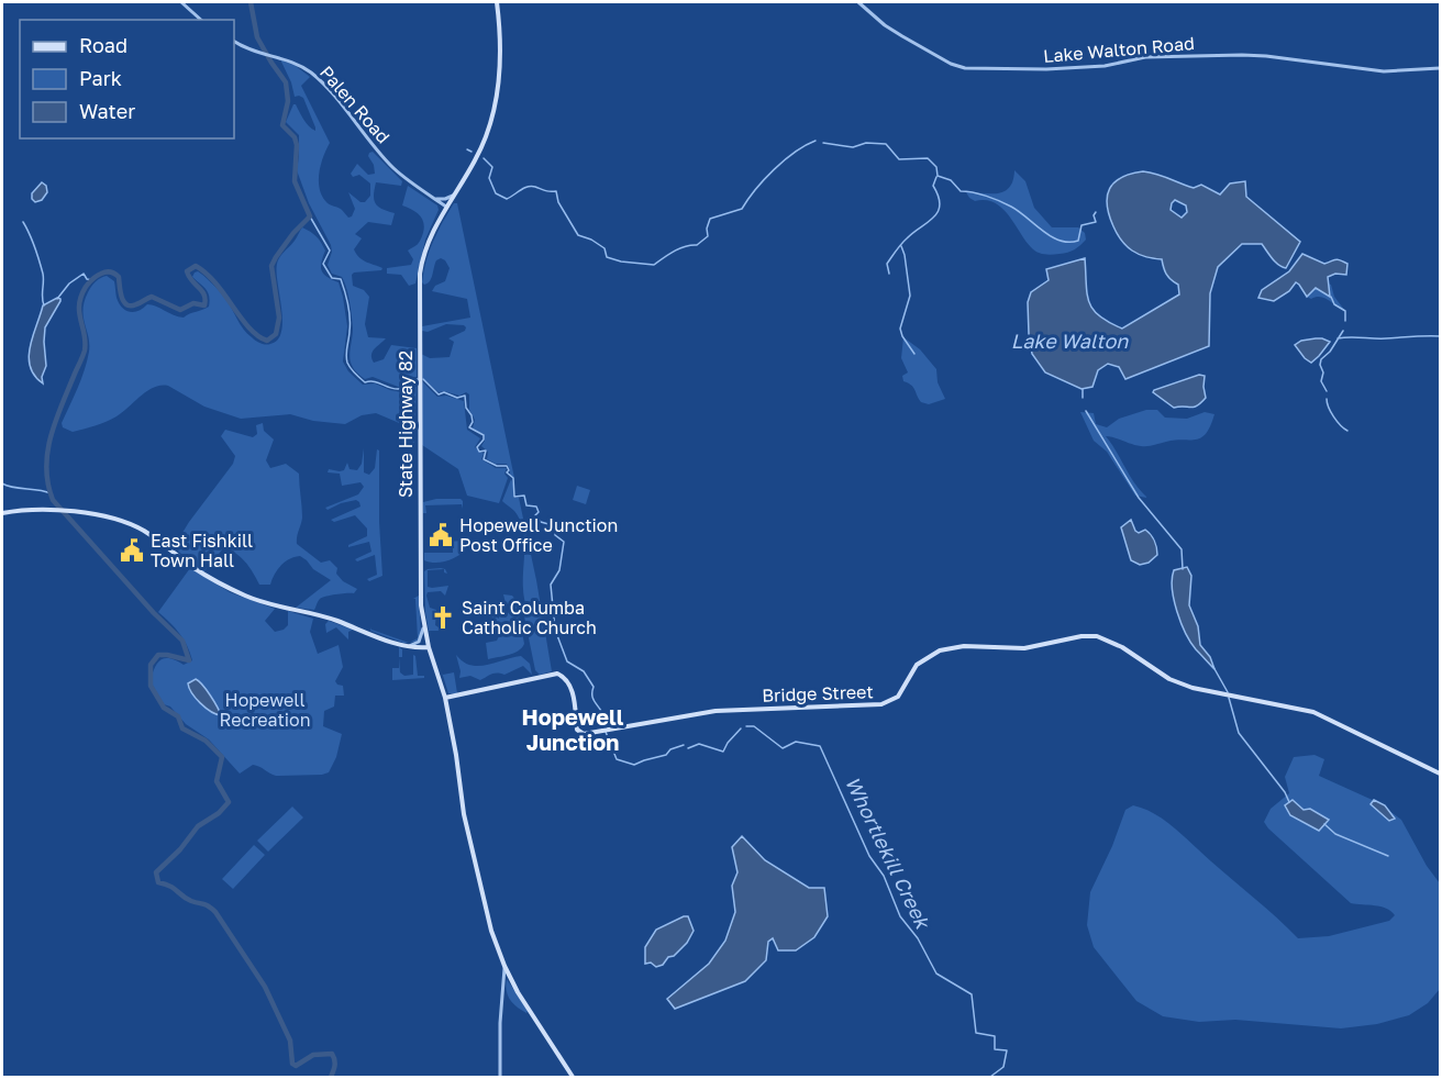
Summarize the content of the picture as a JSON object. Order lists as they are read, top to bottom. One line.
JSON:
{"streets":{"main road":["State Highway 82","Bridge Street"],"street":["Lake Walton Road","Palen Road"]},"crossings":[["Palen Road","State Highway 82"],["State Highway 82","Bridge Street"]],"districts":["Hopewell Junction"],"water":["Lake Walton","Whortlekill Creek"],"parks":["Hopewell Recreation"],"places":{"public building":["Hopewell Junction Post Office","East Fishkill Town Hall"],"church":["Saint Columba Catholic Church"]},"legend":["Road","Park","Water"]}
